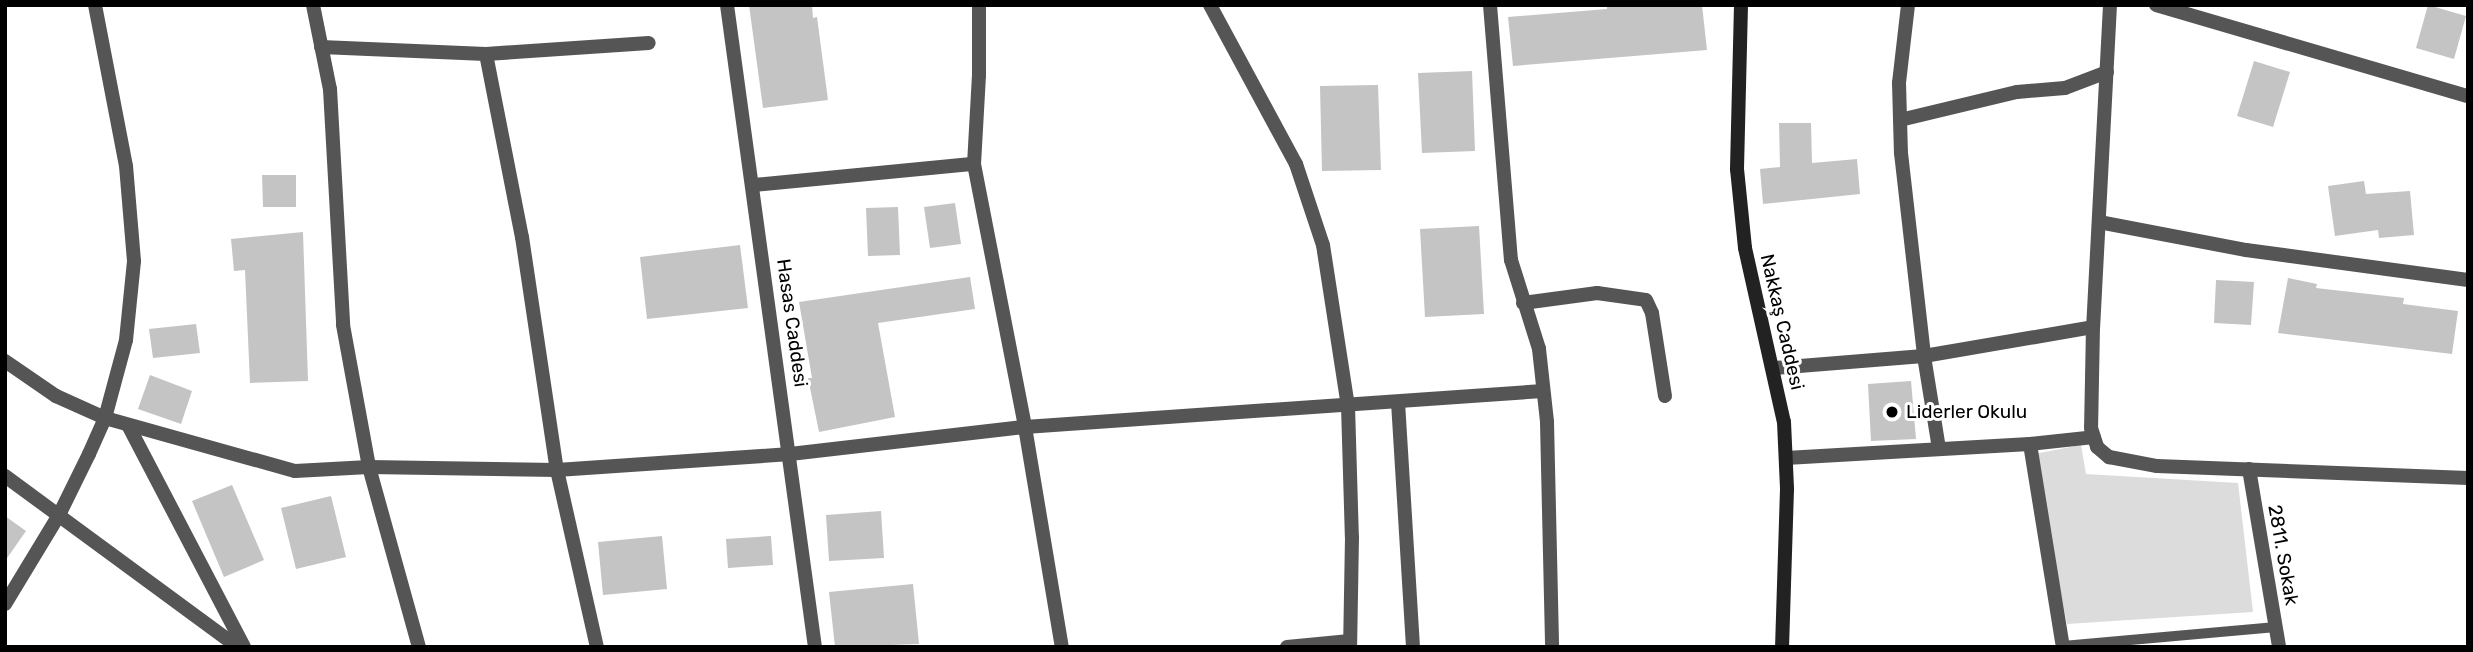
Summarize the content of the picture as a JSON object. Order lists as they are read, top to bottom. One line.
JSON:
{"streets":{"street":["Nakkaş Caddesi","Hasas Caddesi","2811. Sokak"]},"places":["Liderler Okulu"]}
